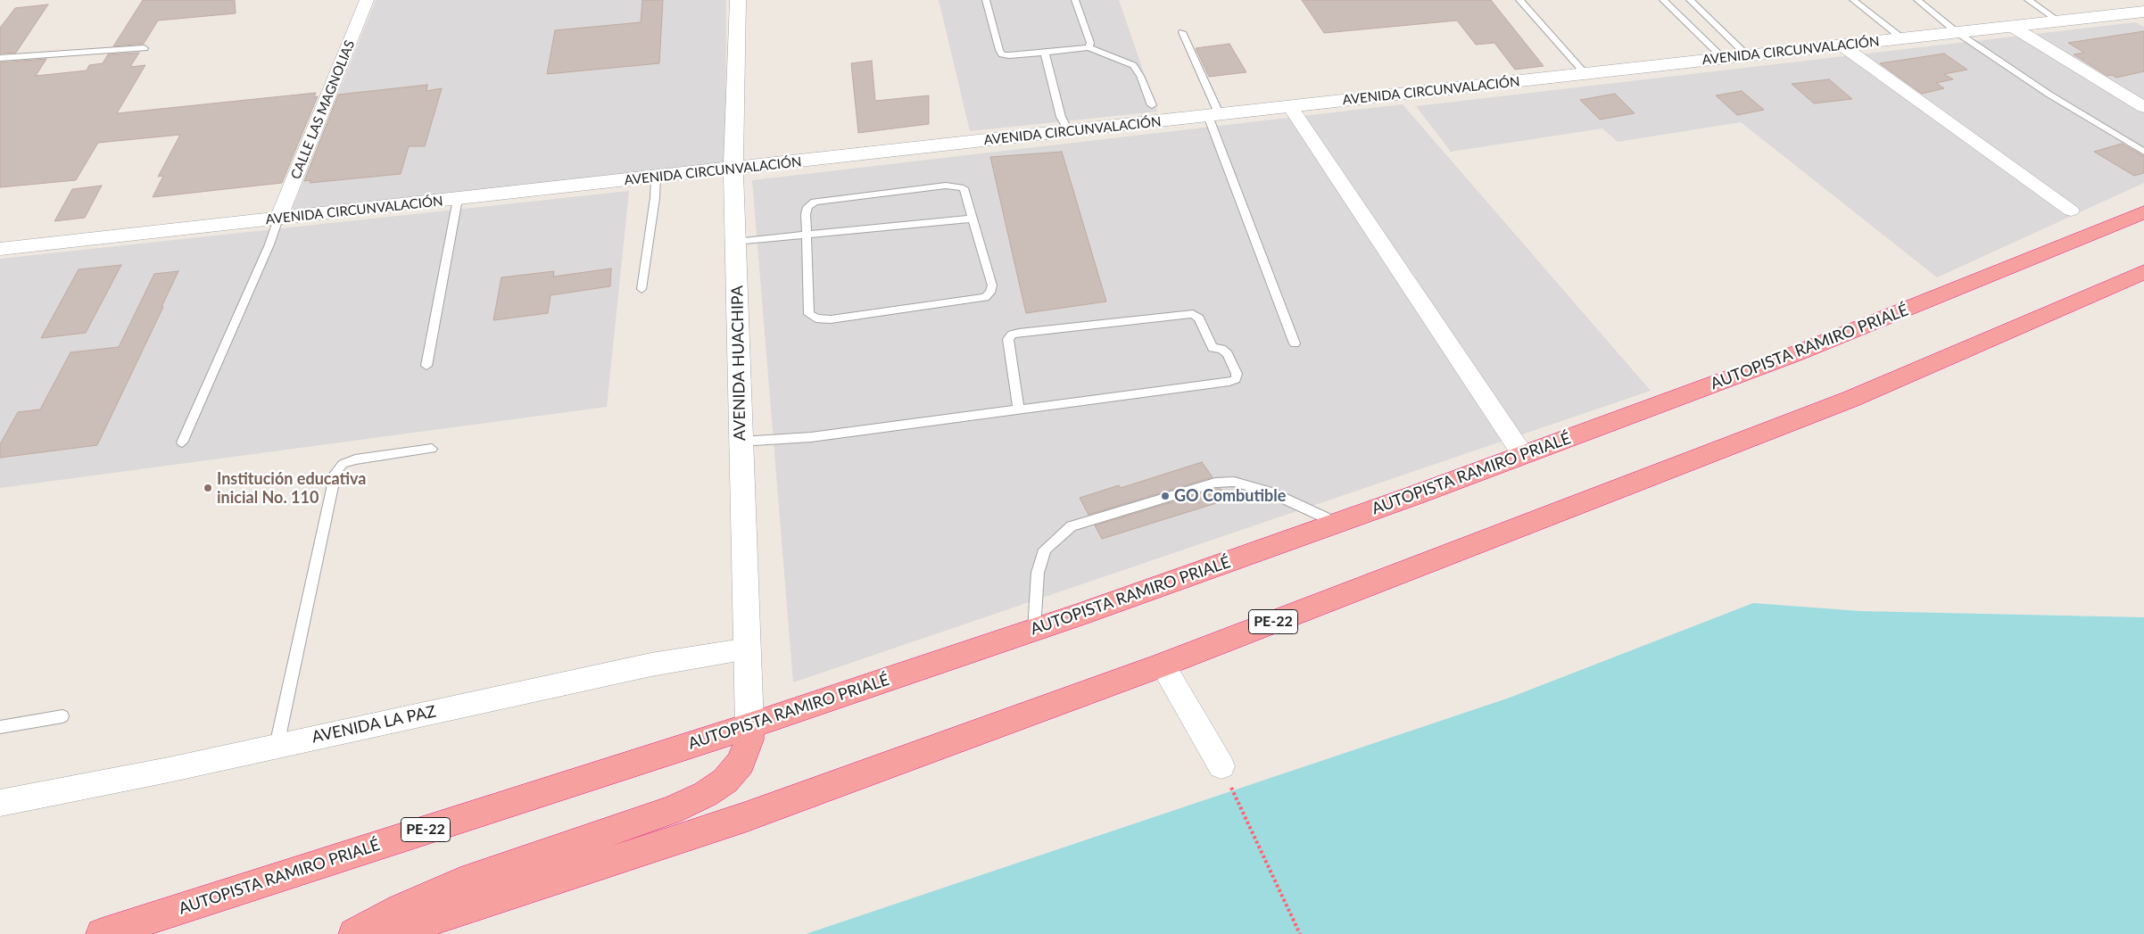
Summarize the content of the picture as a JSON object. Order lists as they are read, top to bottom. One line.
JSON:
{"streets":{"highway":["AUTOPISTA RAMIRO PRIALÉ","PE-22"],"street":["AVENIDA CIRCUNVALACIÓN","CALLE LAS MAGNOLIAS","AVENIDA HUACHIPA","AVENIDA LA PAZ"]},"crossings":[["AVENIDA CIRCUNVALACIÓN","CALLE LAS MAGNOLIAS"],["AVENIDA CIRCUNVALACIÓN","AVENIDA HUACHIPA"],["AUTOPISTA RAMIRO PRIALÉ","AVENIDA HUACHIPA"],["AVENIDA HUACHIPA","AVENIDA LA PAZ"]],"places":["Institución educativa inicial No. 110","GO Combutible"]}
